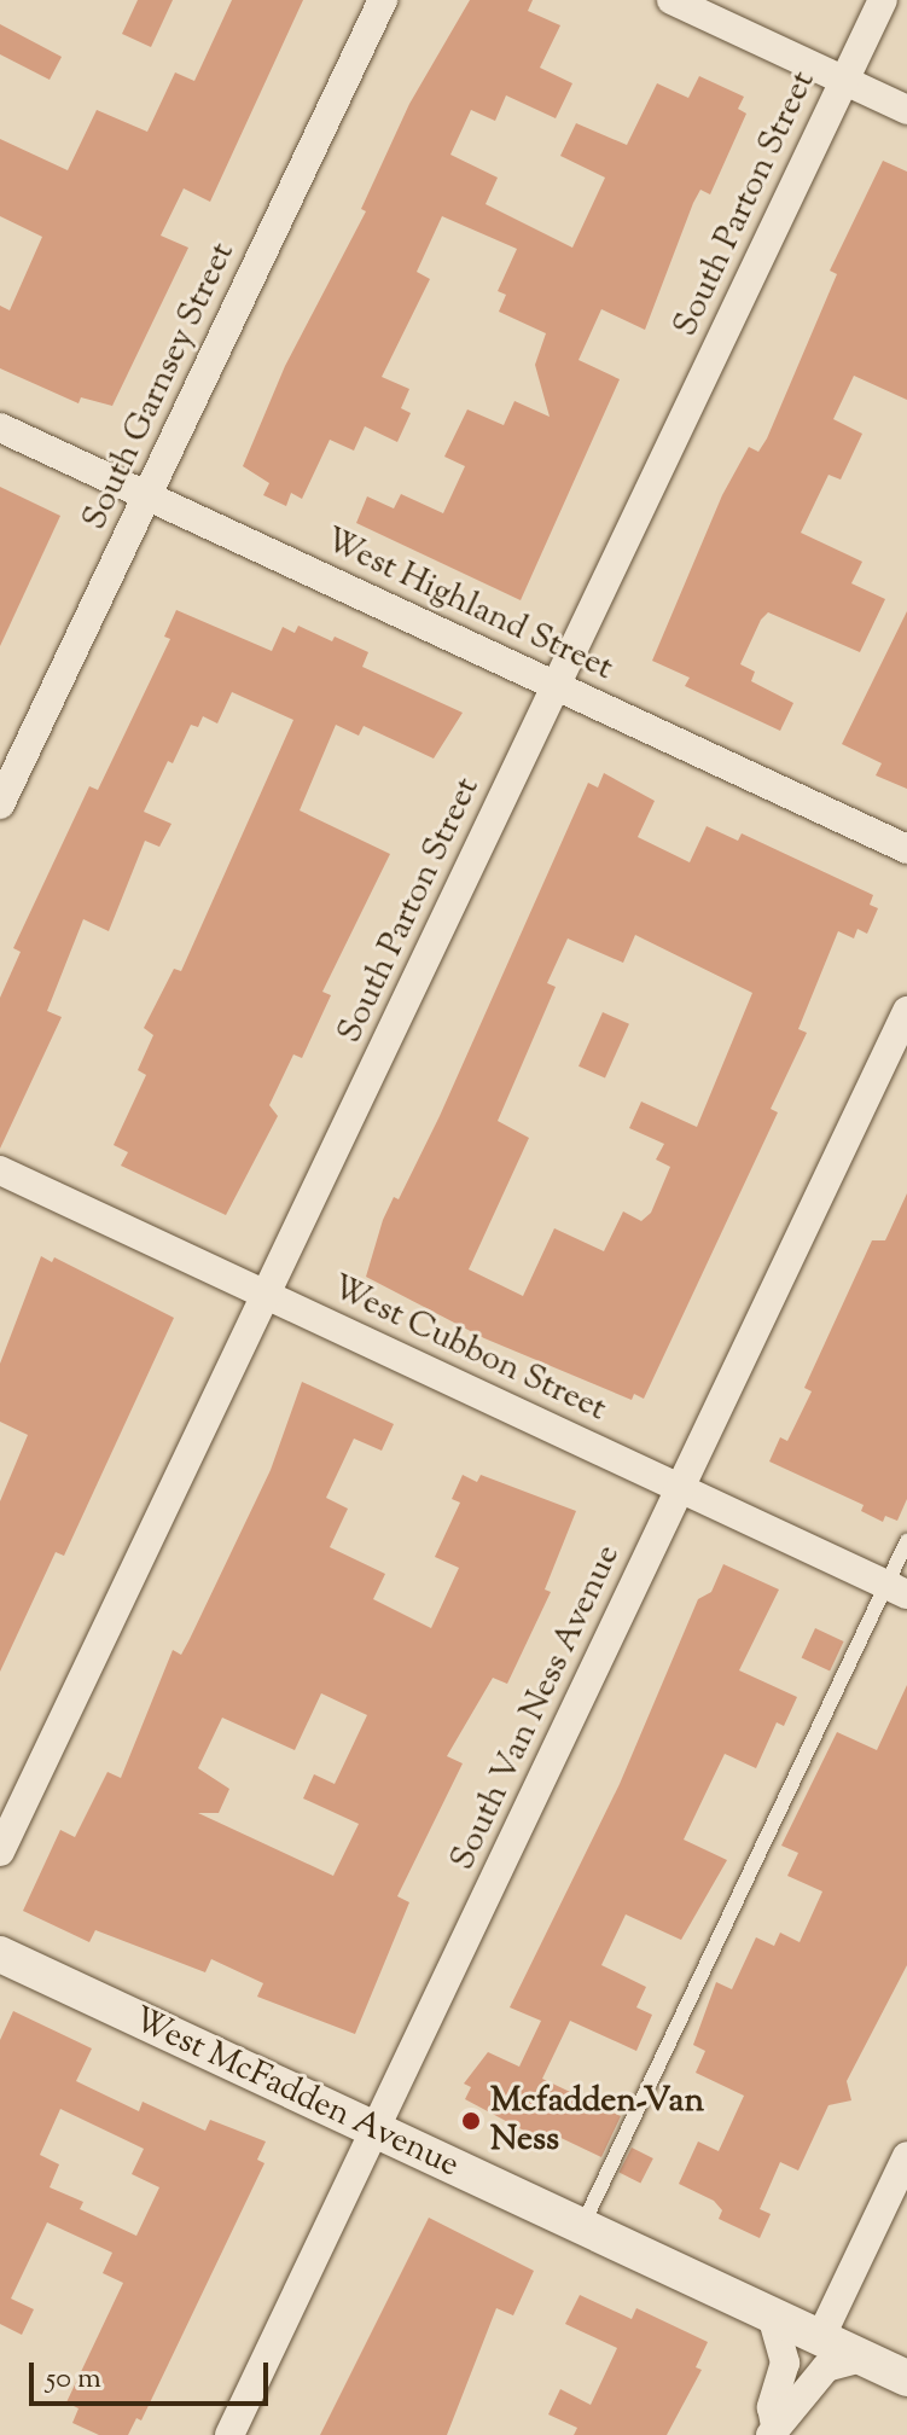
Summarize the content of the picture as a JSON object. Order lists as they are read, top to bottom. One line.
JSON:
{"streets":{"street":["South Parton Street","South Garnsey Street","West Highland Street","West Cubbon Street","South Van Ness Avenue","West McFadden Avenue"]},"crossings":[["South Parton Street","West Highland Street"],["South Parton Street","West Cubbon Street"],["South Garnsey Street","West Highland Street"],["West Cubbon Street","South Van Ness Avenue"],["South Van Ness Avenue","West McFadden Avenue"]],"places":["Mcfadden-Van Ness"],"scale_bar":"50 m"}
